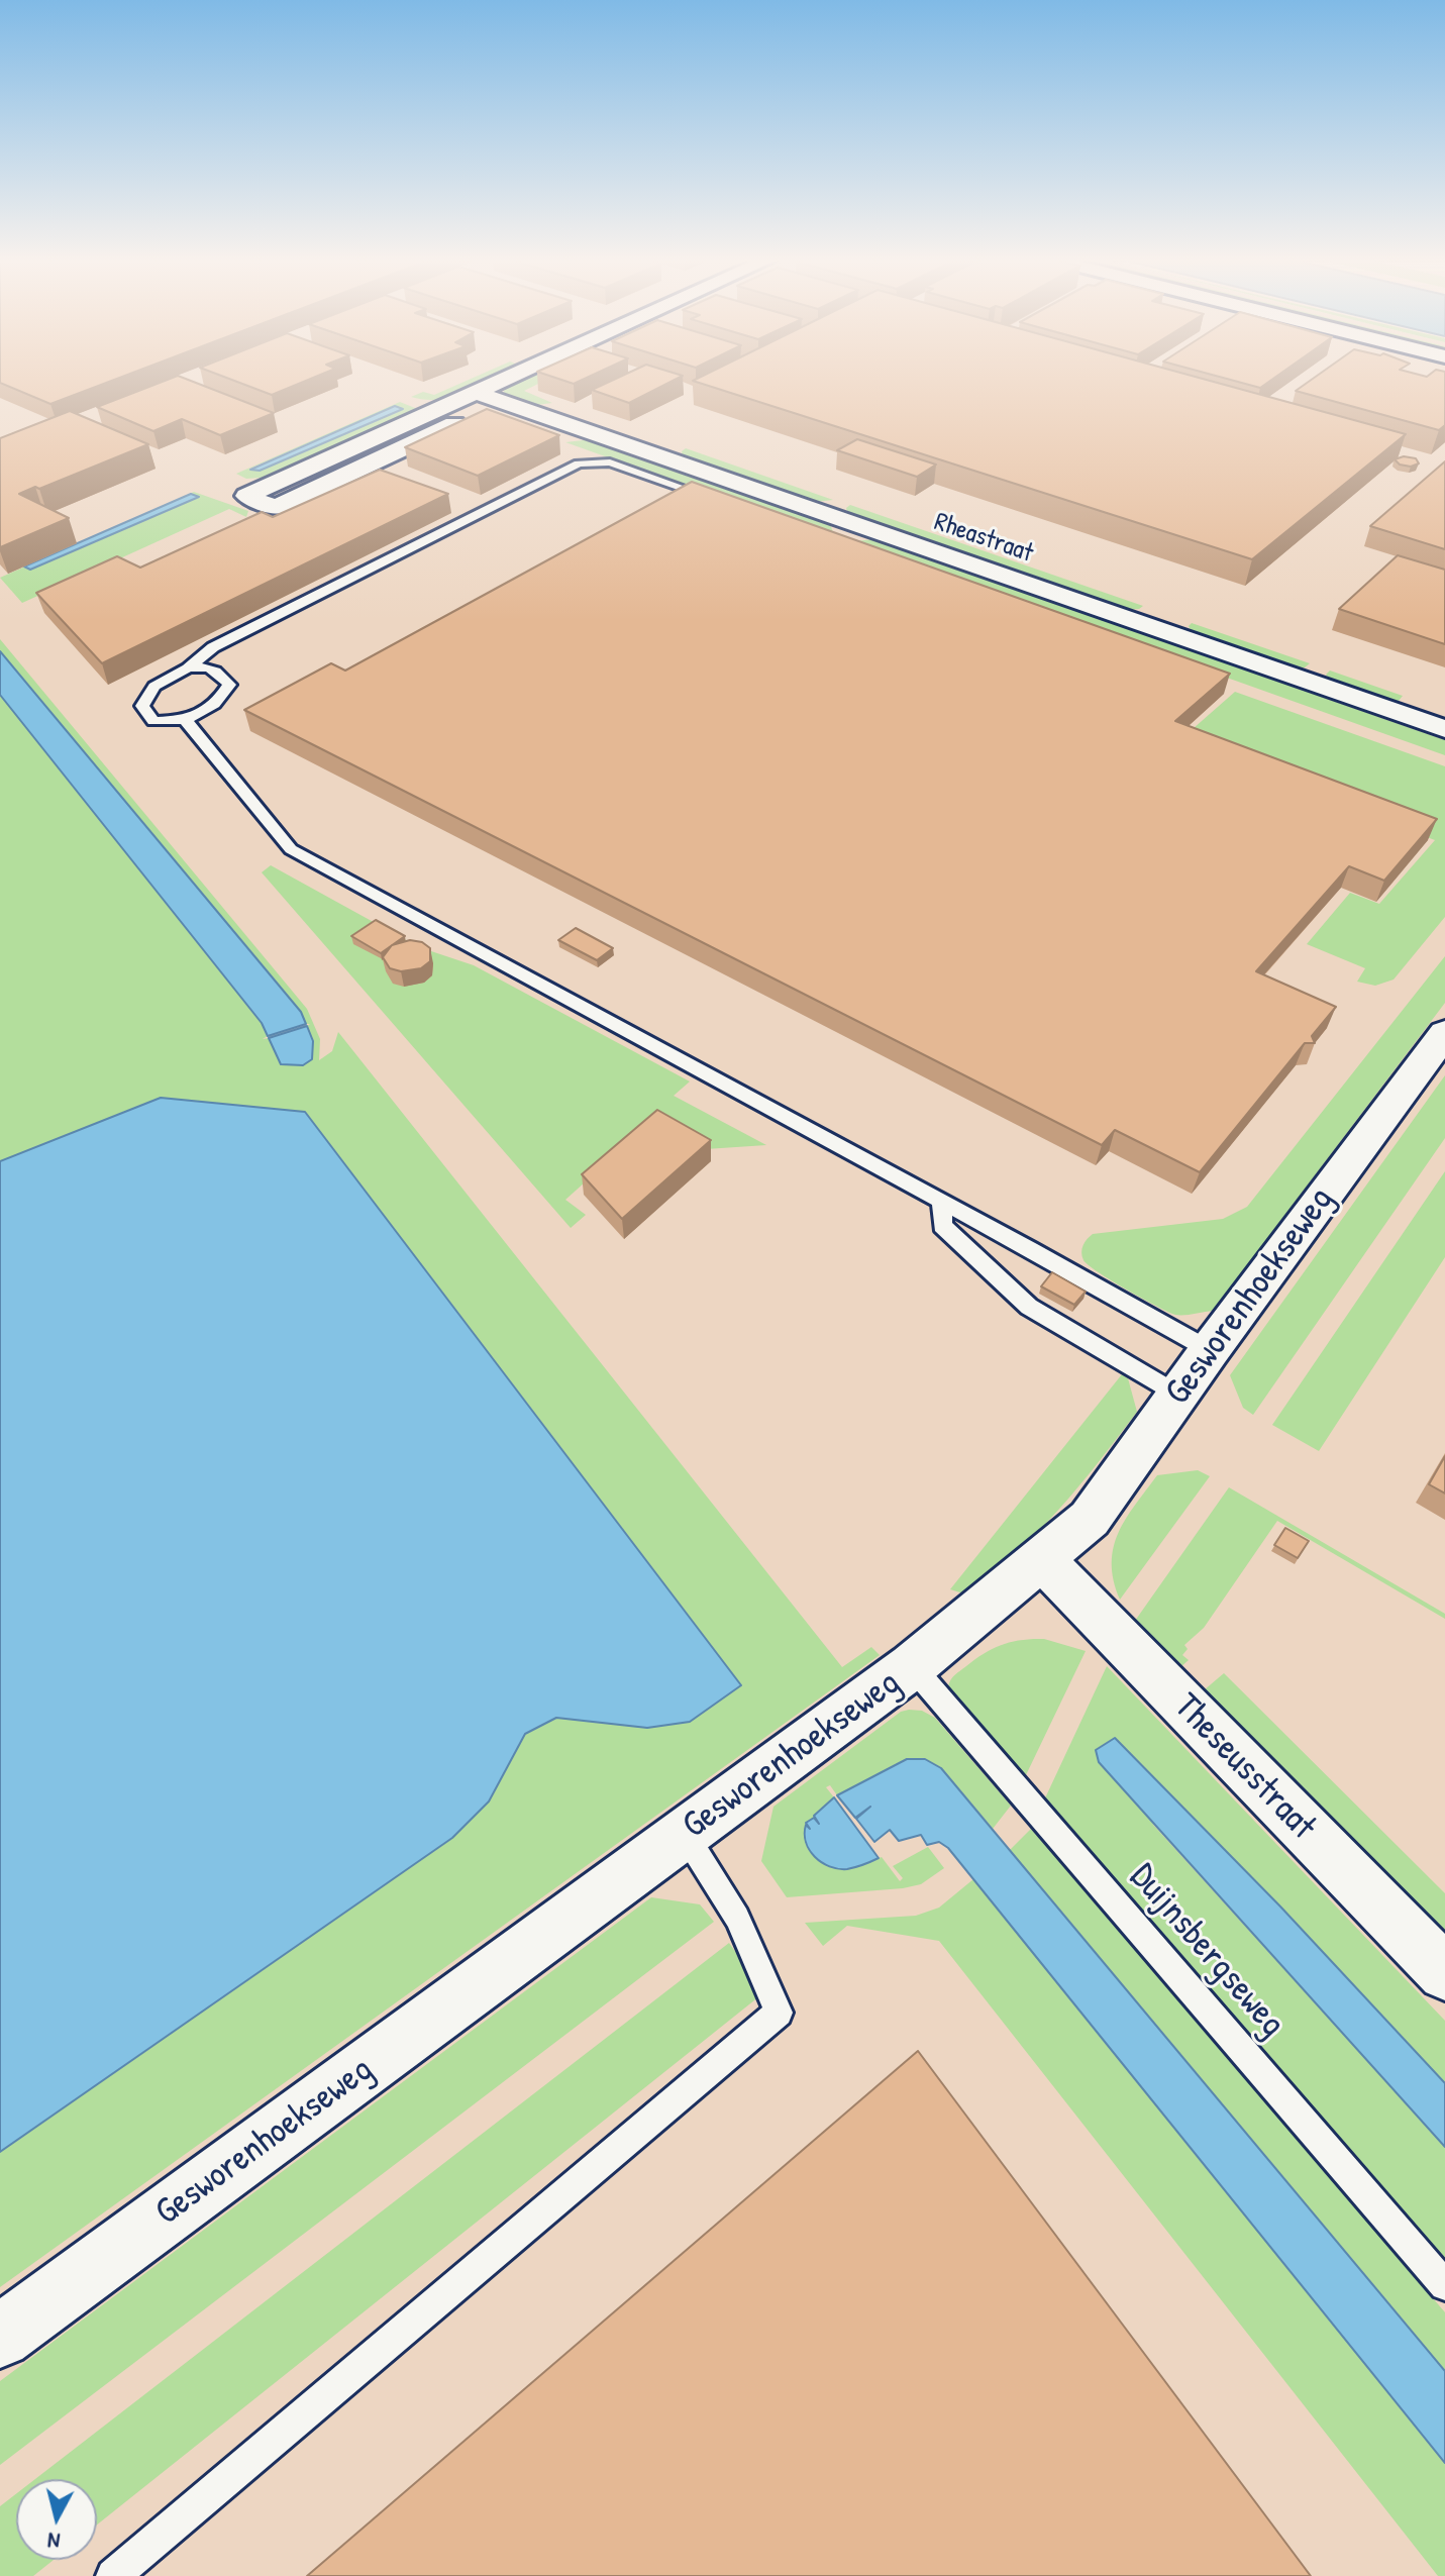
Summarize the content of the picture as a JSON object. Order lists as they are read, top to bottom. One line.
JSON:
{"streets":{"street":["Rheastraat","Gesworenhoekseweg","Theseusstraat"],"lane":["Duijnsbergseweg"]},"crossings":[["Gesworenhoekseweg","Theseusstraat"],["Gesworenhoekseweg","Duijnsbergseweg"]],"north":"bottom"}
